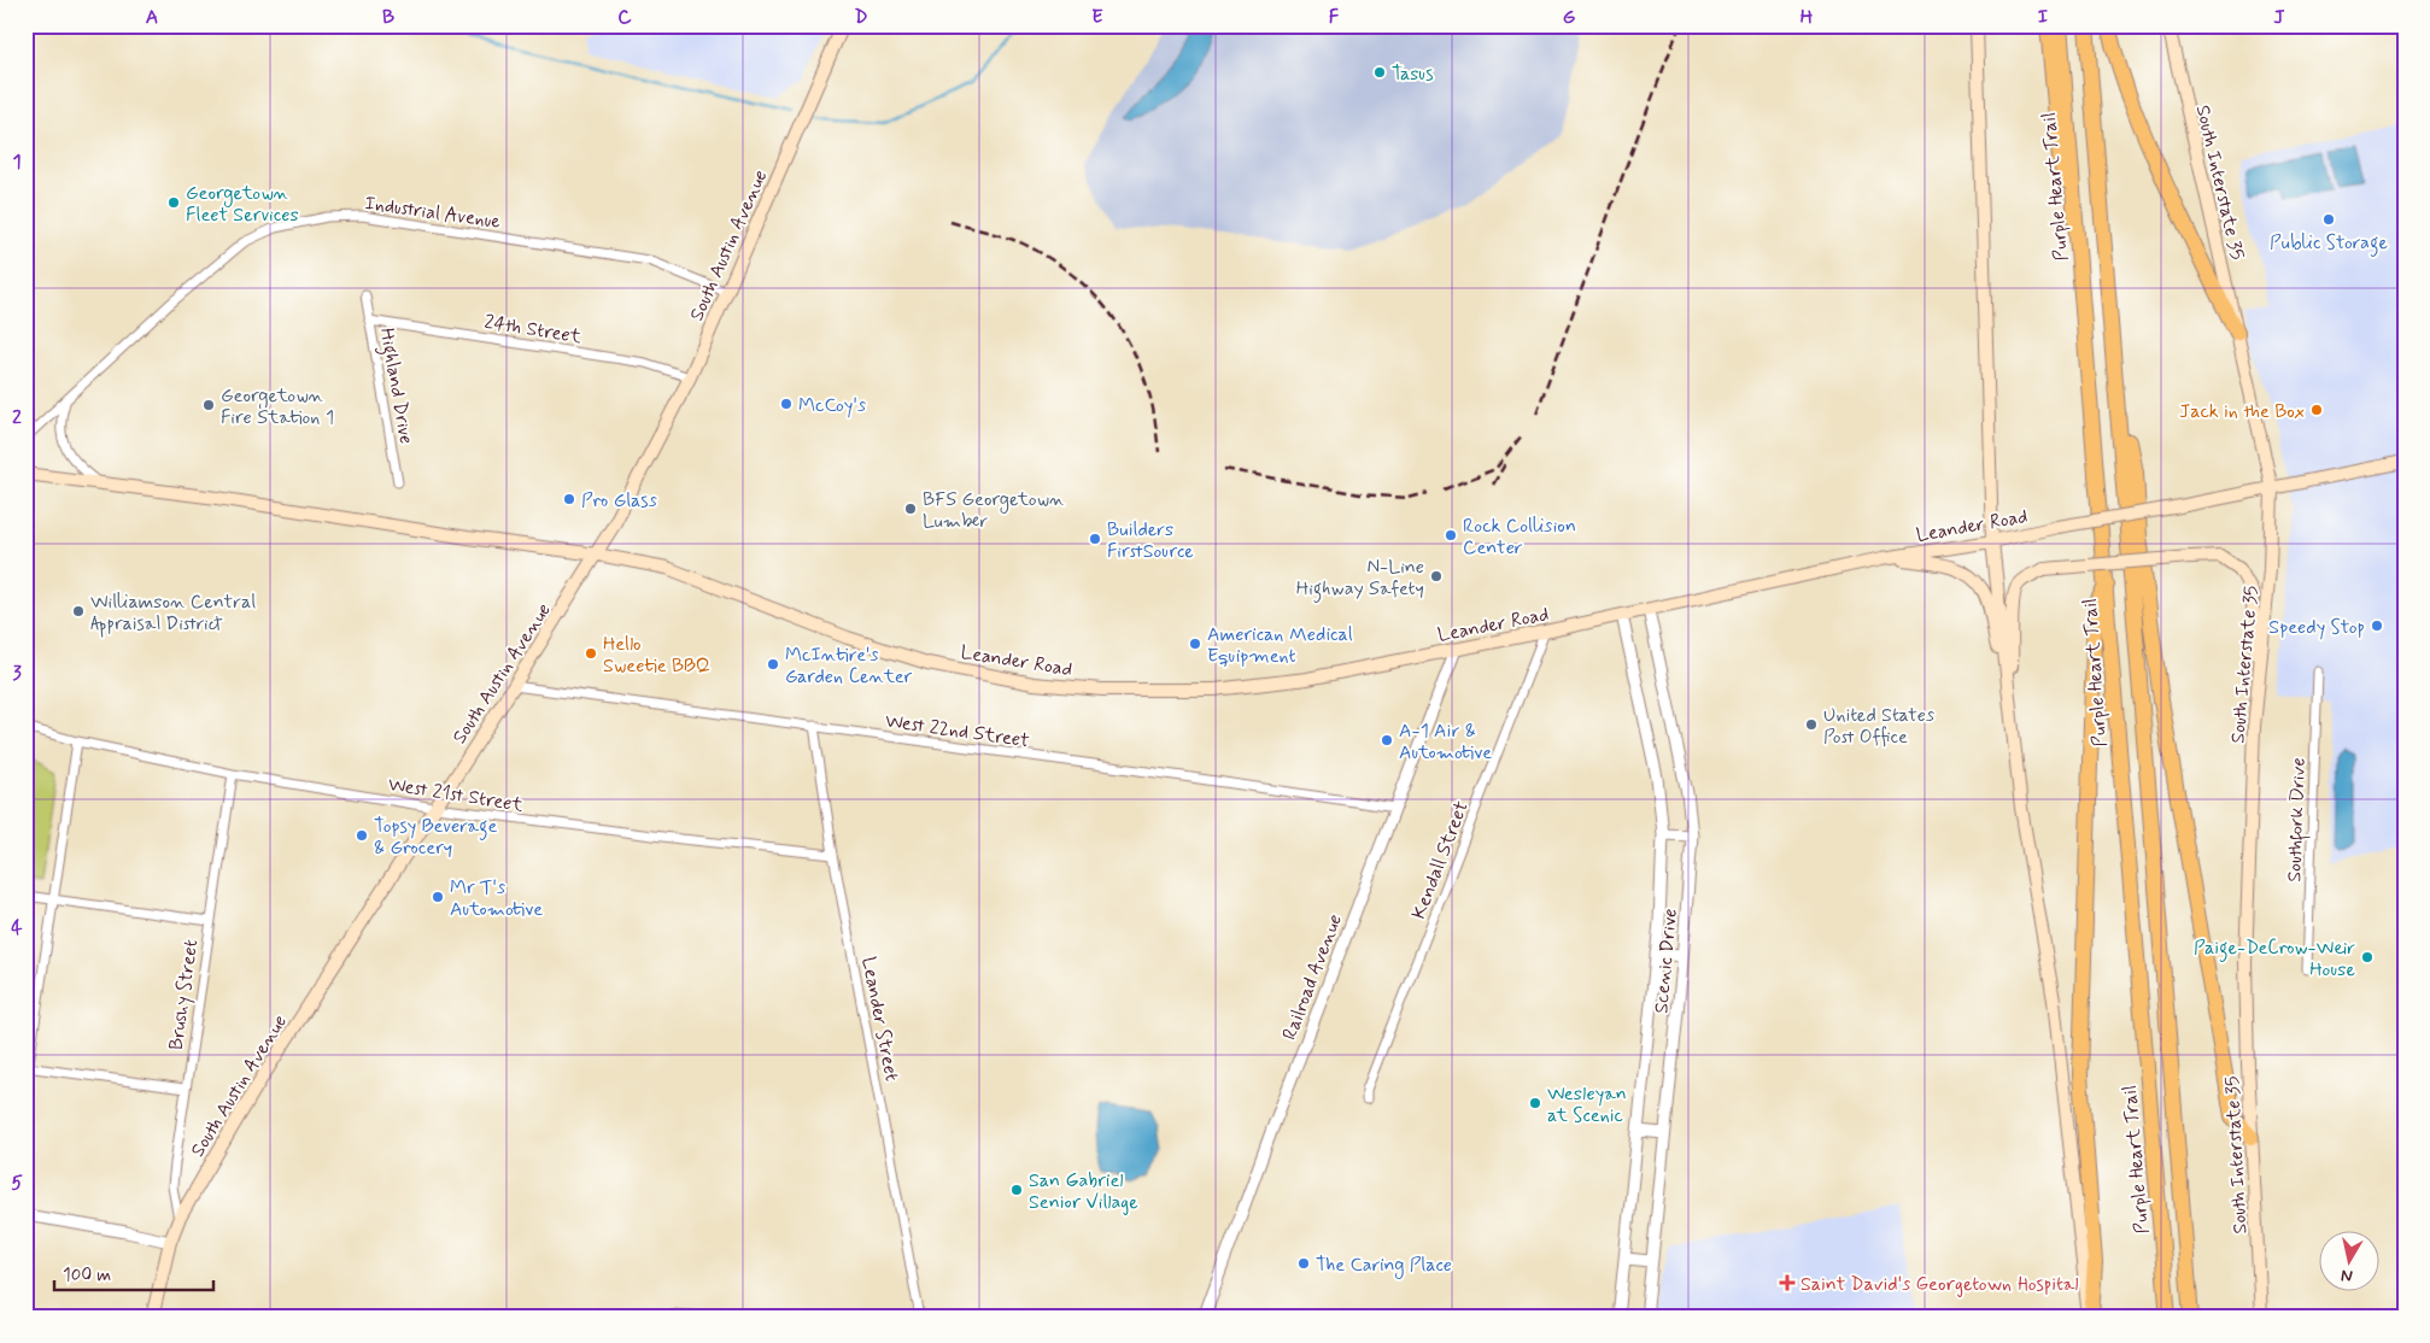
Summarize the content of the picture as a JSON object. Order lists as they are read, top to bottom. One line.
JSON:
{"streets":{"highway":["Purple Heart Trail"],"main road":["South Interstate 35","South Austin Avenue","Leander Road"],"street":["Industrial Avenue","24th Street","Highland Drive","West 22nd Street","West 21st Street","Southfork Drive","Kendall Street","Scenic Drive","Railroad Avenue","Brushy Street","Leander Street"]},"crossings":[["South Interstate 35","Leander Road"],["Industrial Avenue","South Austin Avenue"],["South Austin Avenue","24th Street"],["South Austin Avenue","Leander Road"],["South Austin Avenue","West 22nd Street"],["South Austin Avenue","West 21st Street"],["South Austin Avenue","Brushy Street"],["24th Street","Highland Drive"],["Leander Road","Kendall Street"],["Leander Road","Scenic Drive"],["Leander Road","Railroad Avenue"],["West 22nd Street","Railroad Avenue"],["West 22nd Street","Leander Street"],["West 21st Street","Brushy Street"],["West 21st Street","Leander Street"]],"places":{"other":["Tasus","Georgetown Fleet Services","Public Storage","McCoy's","Georgetown Fire Station 1","Jack in the Box","Pro Glass","BFS Georgetown Lumber","Rock Collision Center","Builders FirstSource","N-Line Highway Safety","Williamson Central Appraisal District","Speedy Stop","American Medical Equipment","Hello Sweetie BBQ","McIntire's Garden Center","United States Post Office","A-1 Air & Automotive","Topsy Beverage & Grocery","Mr T's Automotive","Paige-DeCrow-Weir House","Wesleyan at Scenic","San Gabriel Senior Village","The Caring Place"],"health":["Saint David's Georgetown Hospital"]},"scale_bar":"100 m","north":"bottom","grid":{"columns":["A","B","C","D","E","F","G","H","I","J"],"rows":["1","2","3","4","5"]}}
